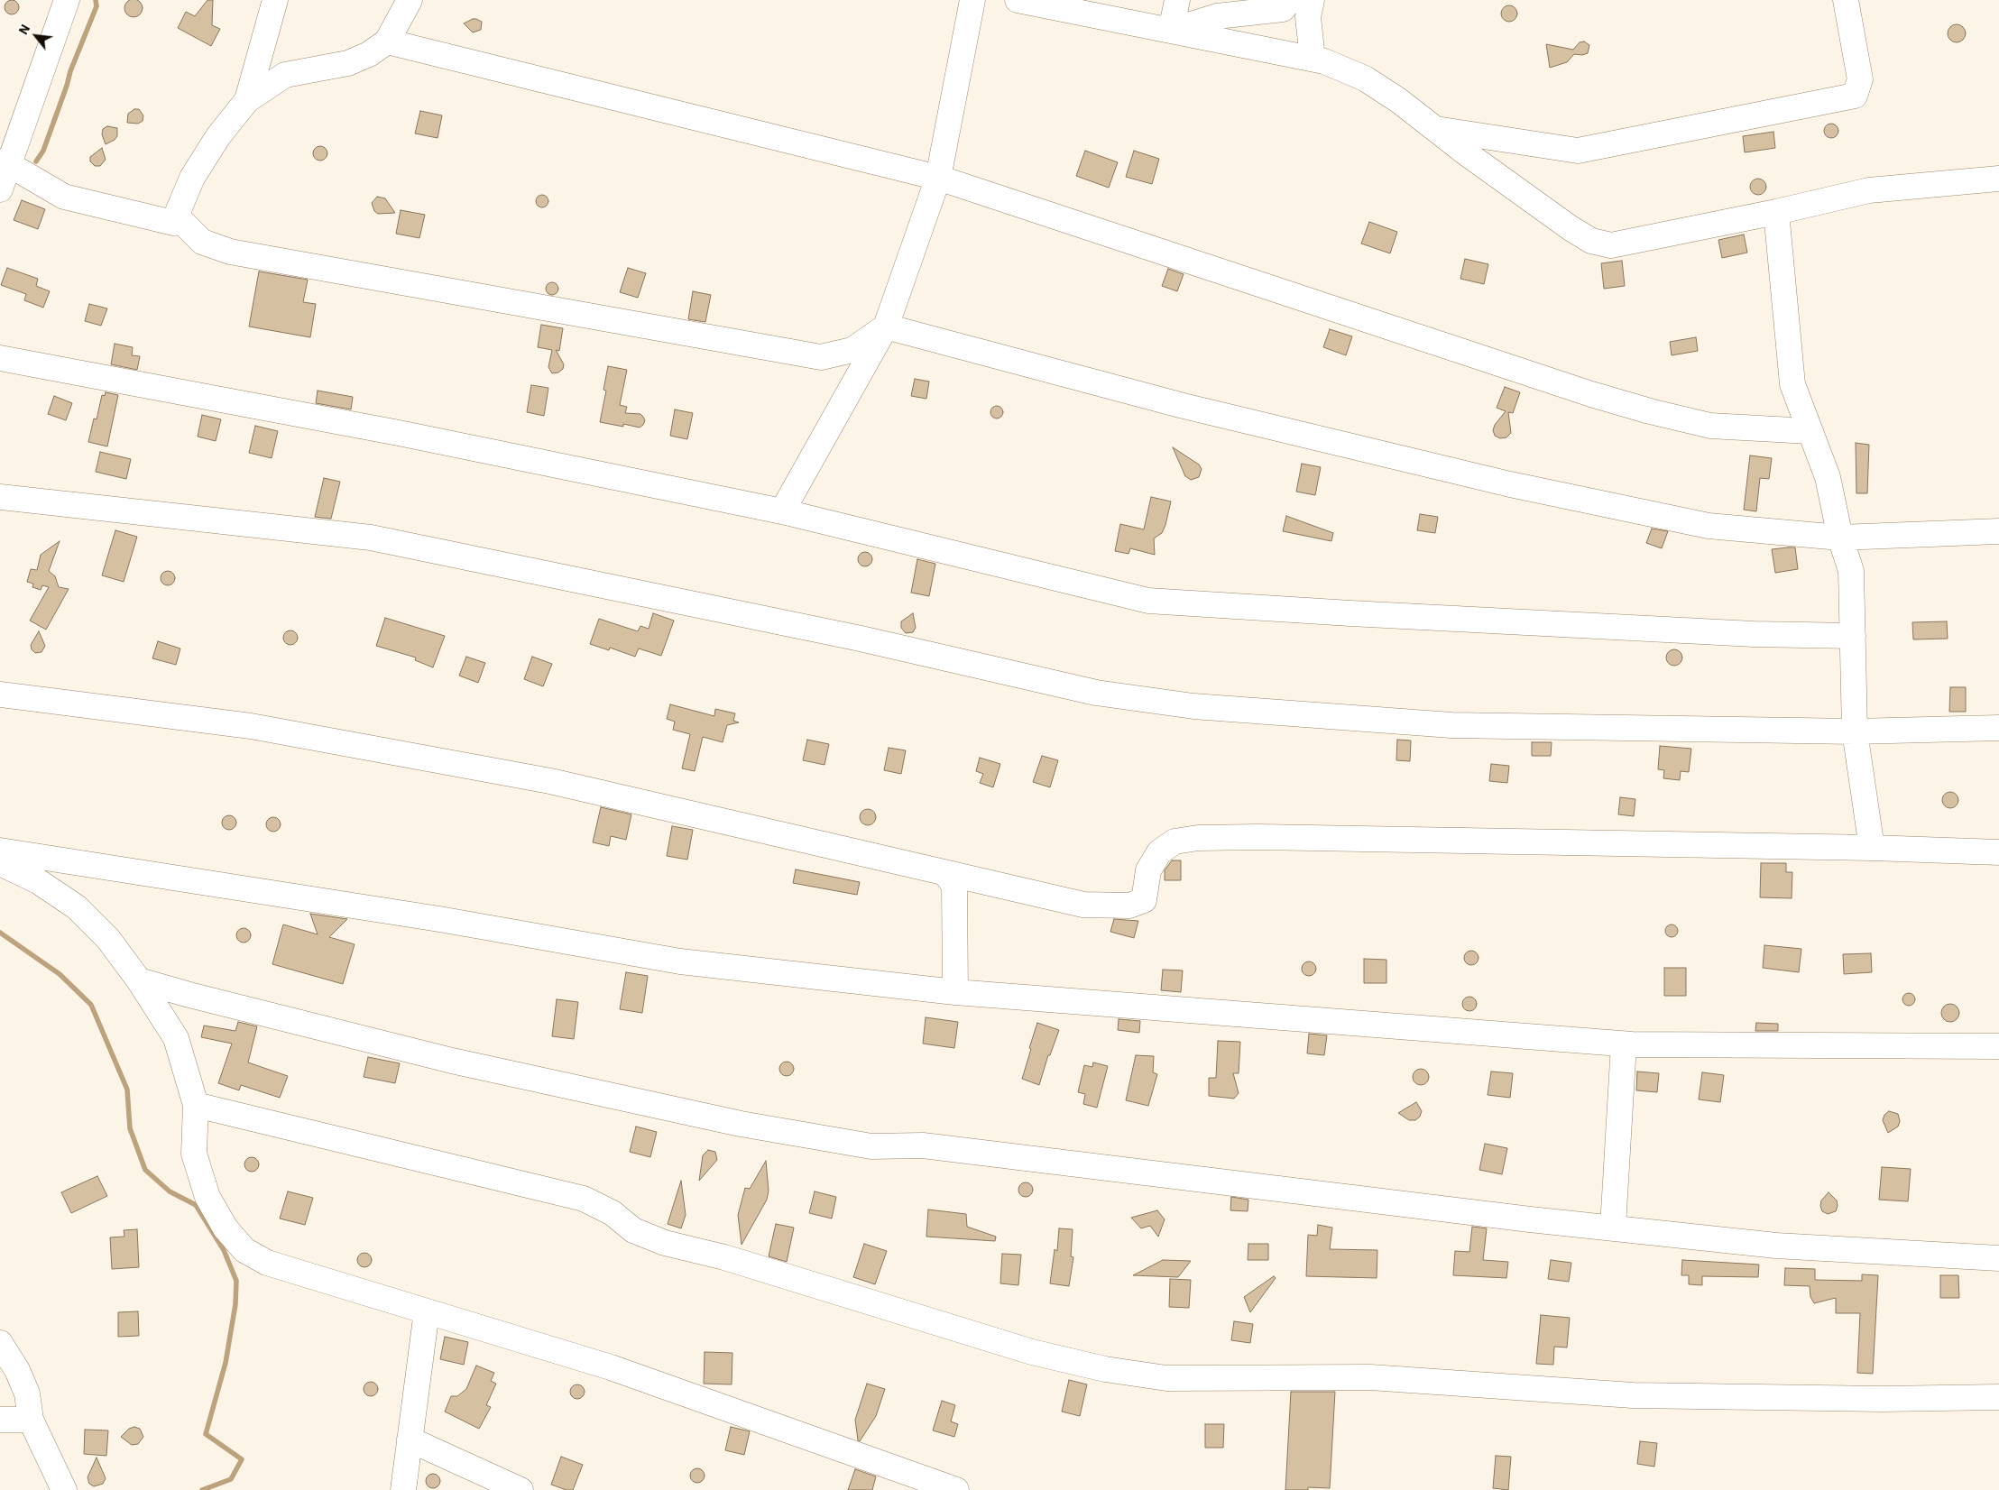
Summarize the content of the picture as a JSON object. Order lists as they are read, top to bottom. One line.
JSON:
{"north":"top left"}
